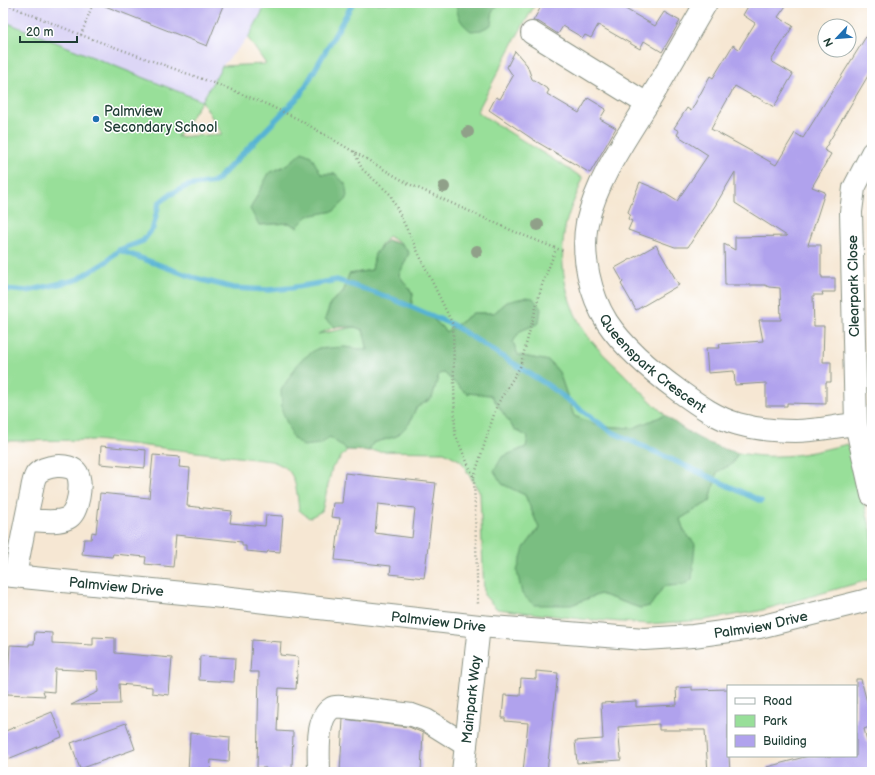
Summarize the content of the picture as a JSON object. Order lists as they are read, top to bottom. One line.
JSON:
{"streets":{"street":["Clearpark Close","Queenspark Crescent","Palmview Drive","Mainpark Way"]},"crossings":[["Clearpark Close","Queenspark Crescent"],["Palmview Drive","Mainpark Way"]],"places":["Palmview Secondary School"],"legend":["Road","Park","Building"],"scale_bar":"20 m","north":"bottom left"}
